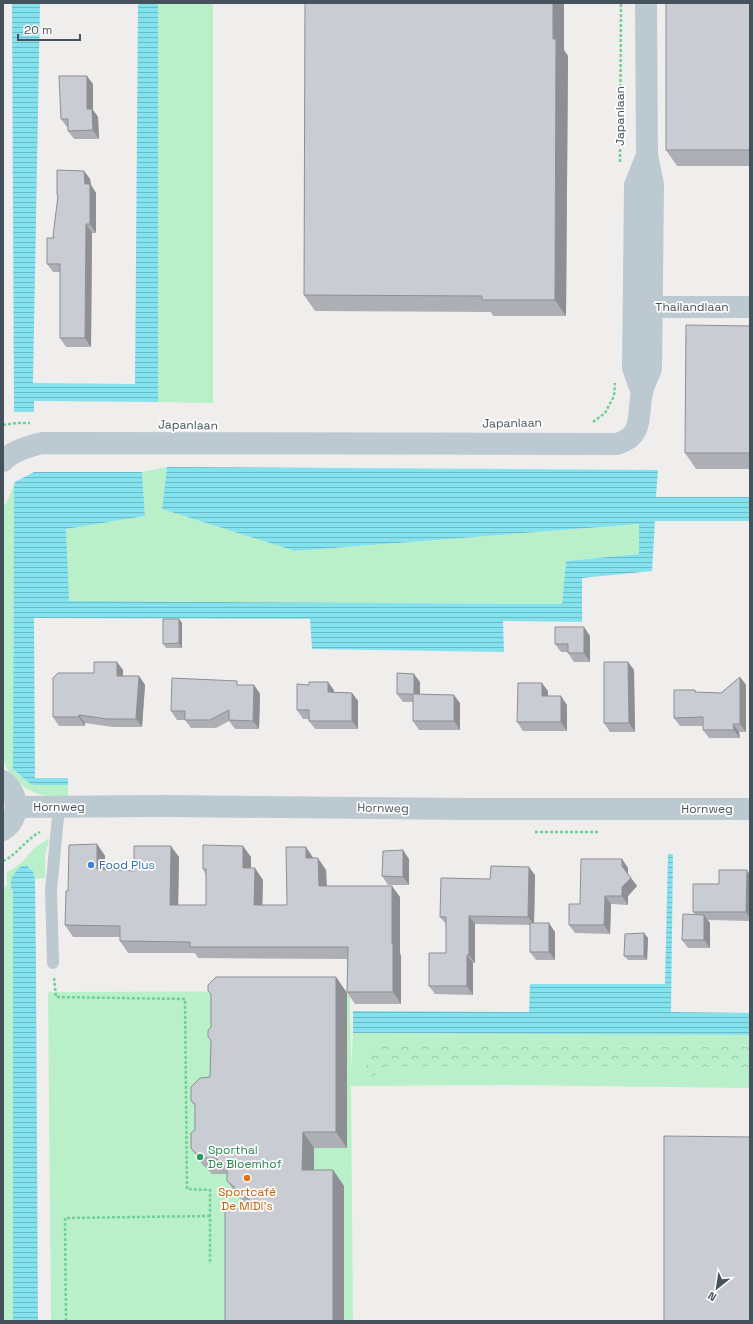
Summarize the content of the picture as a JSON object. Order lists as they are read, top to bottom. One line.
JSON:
{"streets":{"street":["Japanlaan","Thailandlaan","Hornweg"]},"crossings":[["Japanlaan","Thailandlaan"]],"places":["Food Plus","Sporthal De Bloemhof","Sportcafé De MiDi's"],"scale_bar":"20 m","north":"bottom left"}
